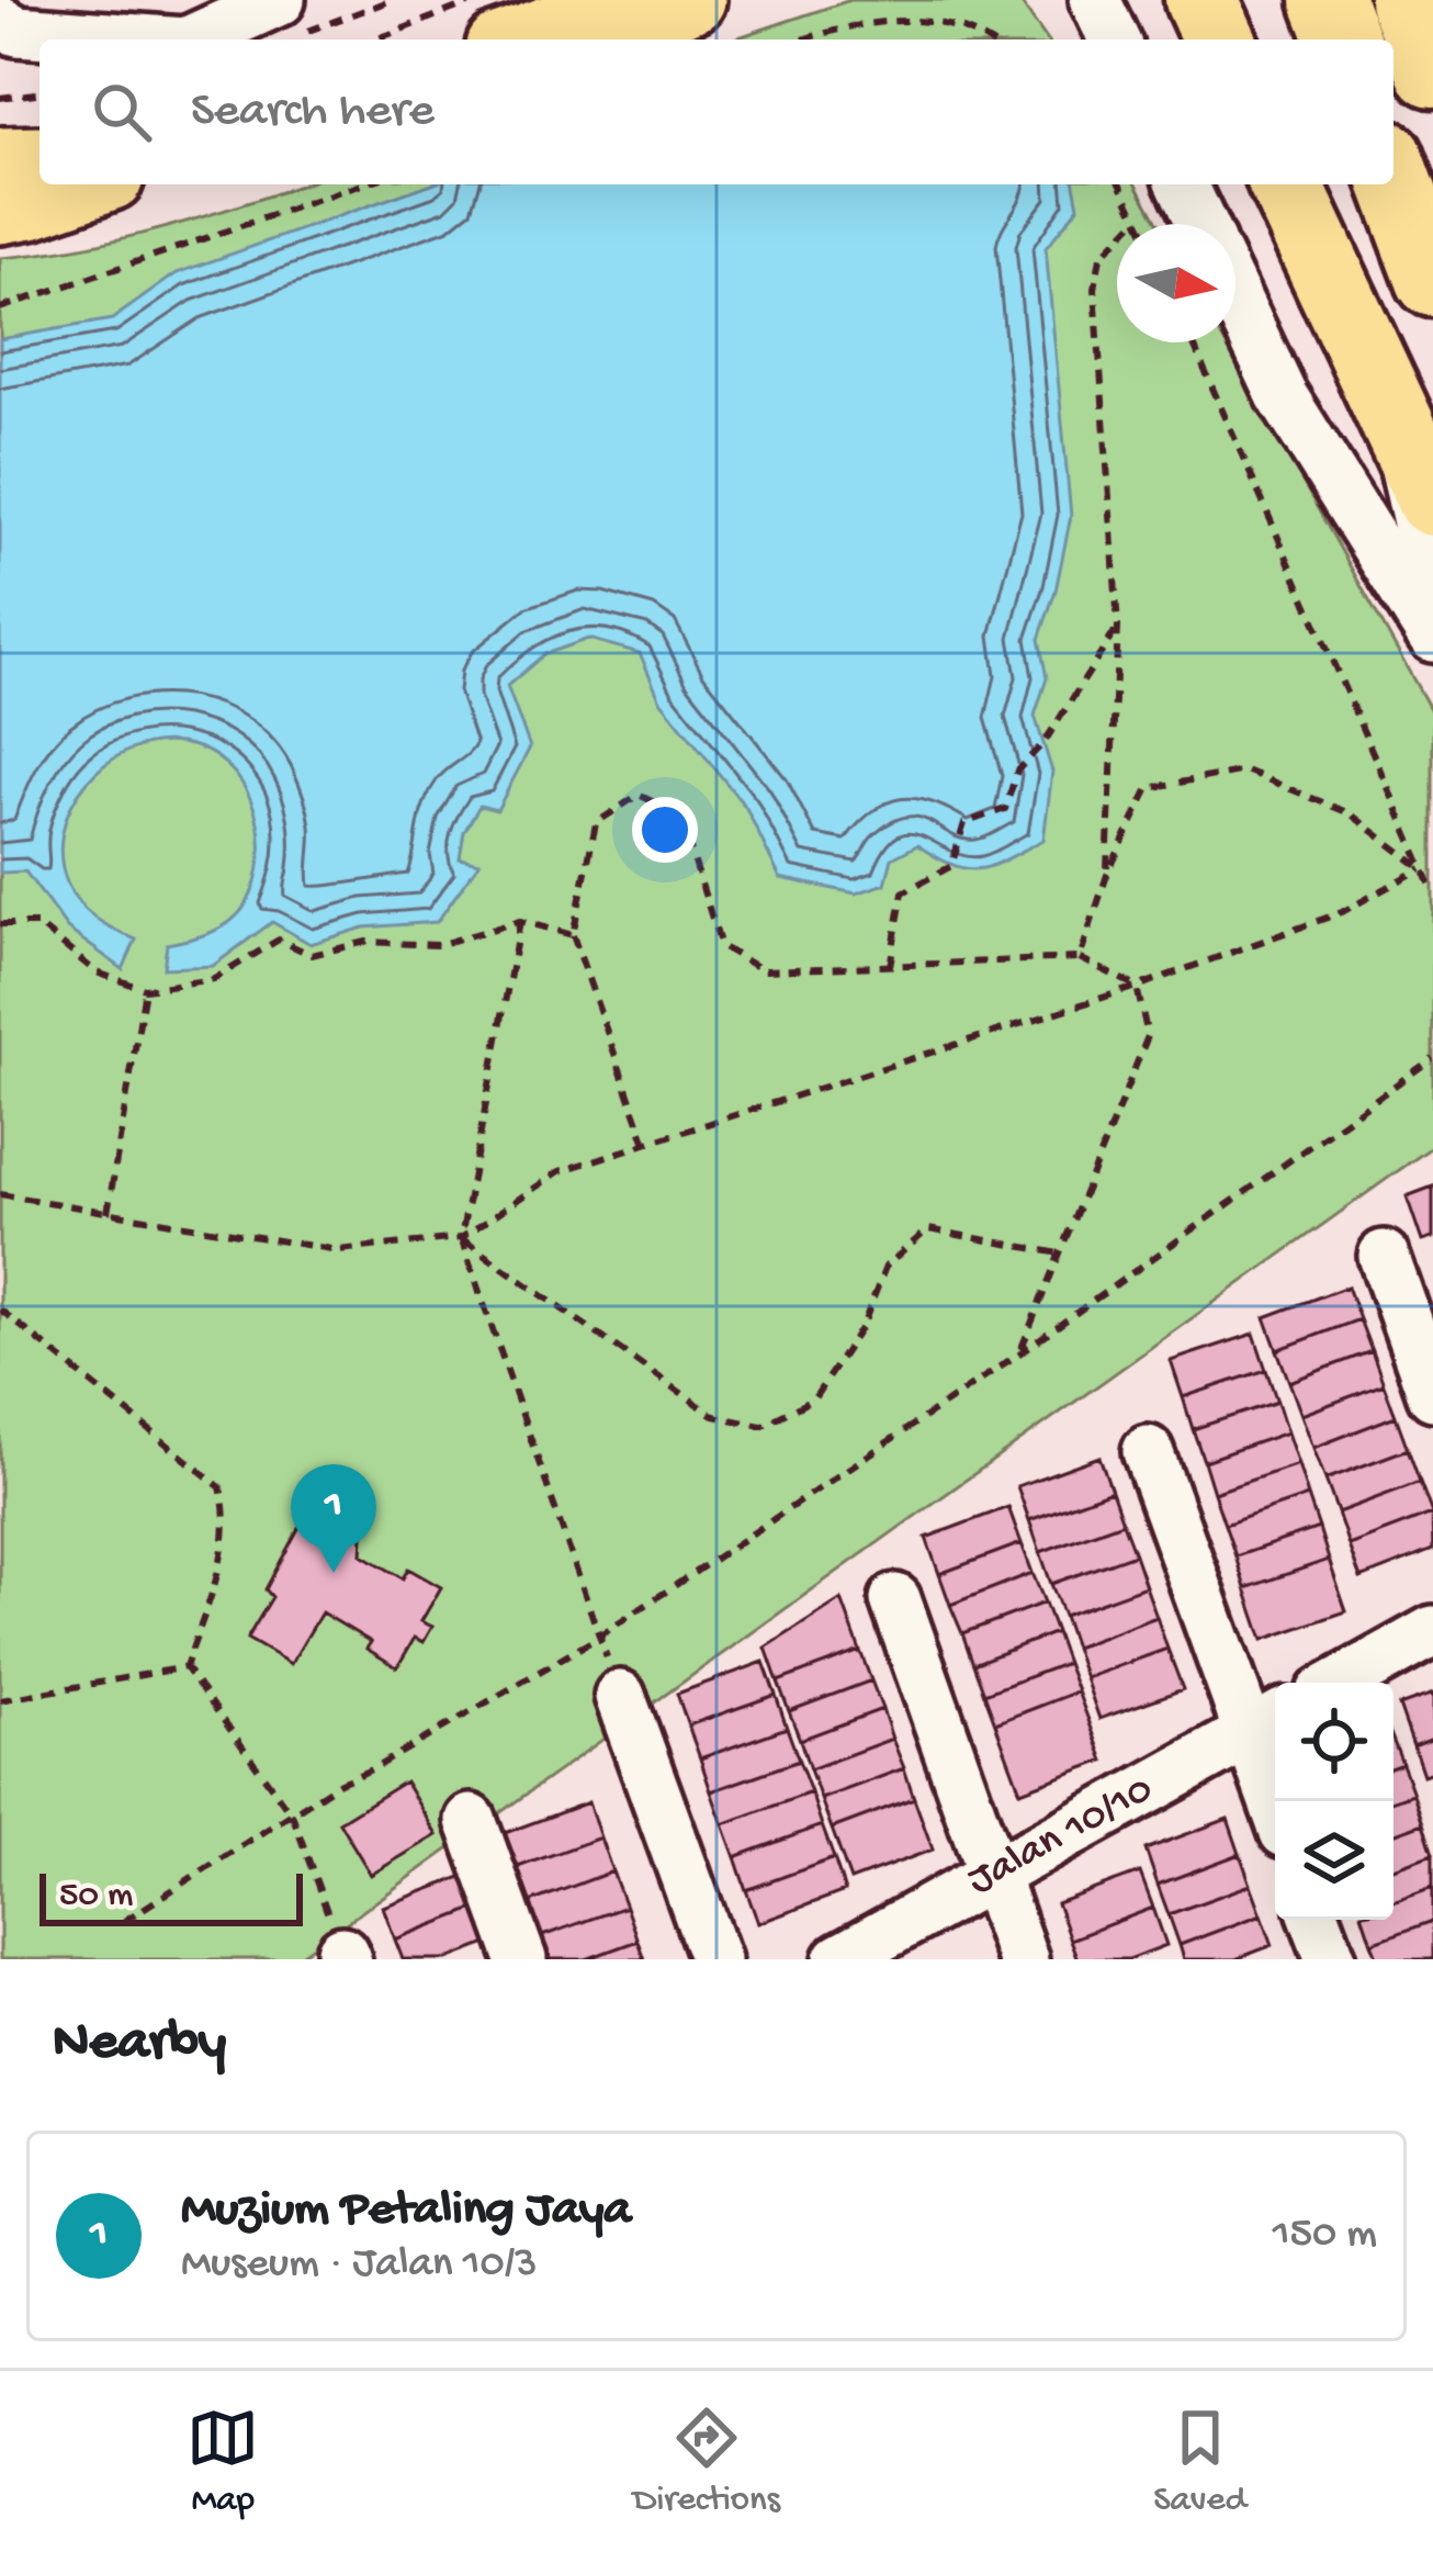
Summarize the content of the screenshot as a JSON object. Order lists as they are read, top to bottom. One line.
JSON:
{"streets":{"street":["Jalan 10/10"]},"scale_bar":"50 m","north":"right","page":{"search":"Search here","pins":"1","scale":"50 m","heading":"Nearby","list":[{"mark":"1","name":"Muzium Petaling Jaya","note":"Museum · Jalan 10/3","value":"150 m"}],"nav":["Map","Directions","Saved"]}}
